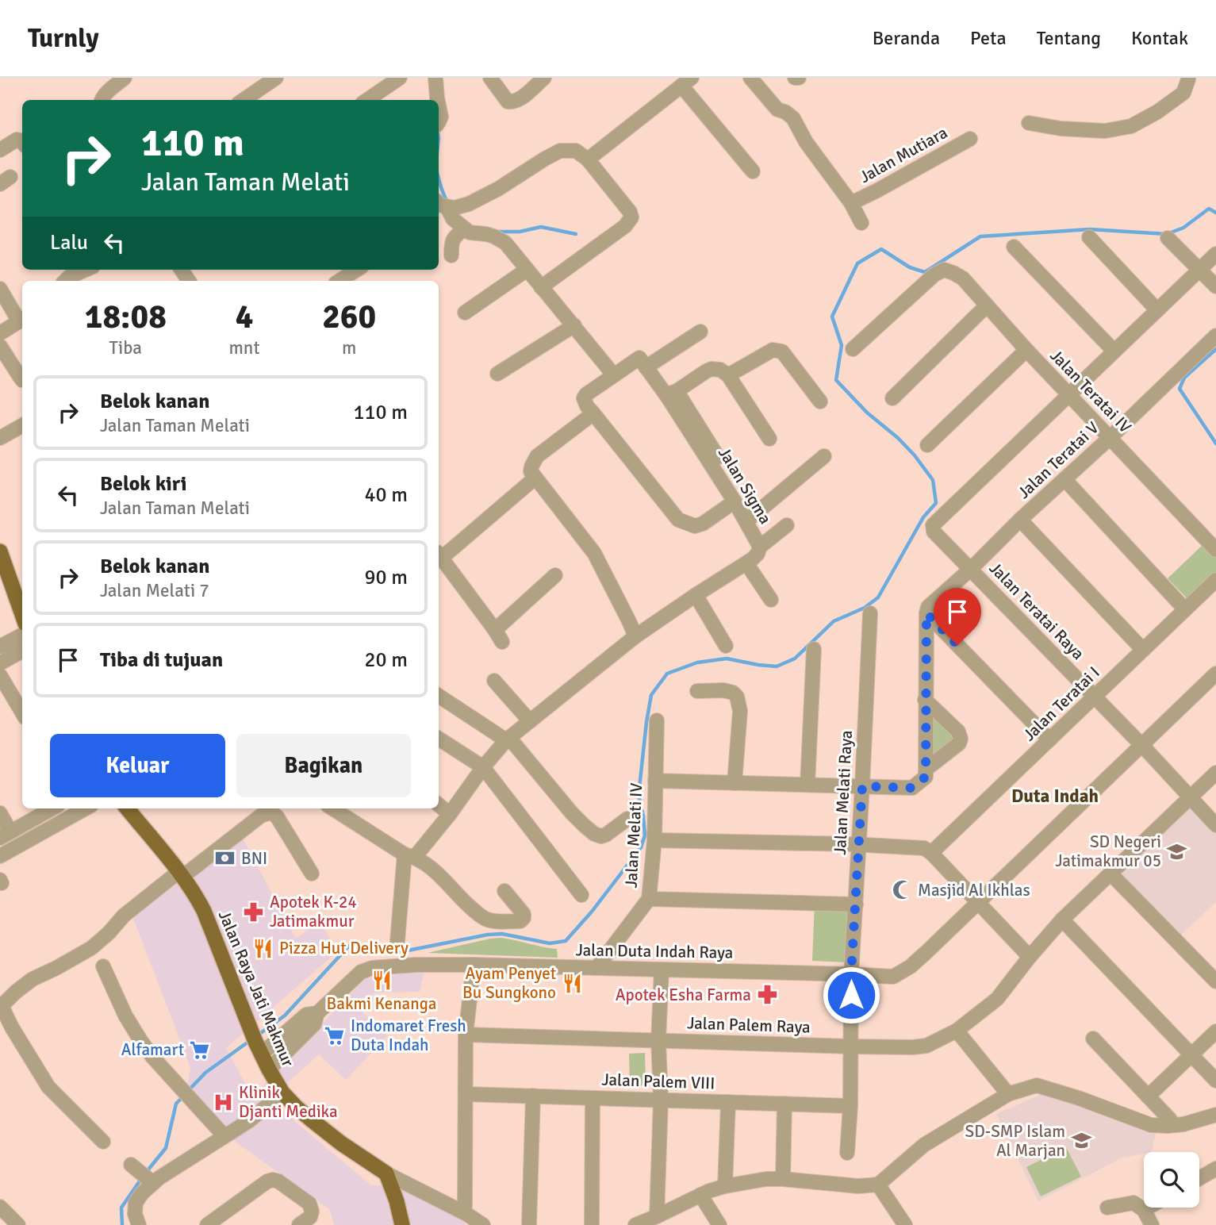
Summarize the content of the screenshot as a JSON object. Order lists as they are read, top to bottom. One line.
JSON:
{"streets":{"main road":["Jalan Raya Jati Makmur"],"street":["Jalan Mutiara","Jalan Teratai IV","Jalan Teratai V","Jalan Sigma","Jalan Teratai Raya","Jalan Teratai I","Jalan Melati Raya","Jalan Melati IV","Jalan Duta Indah Raya","Jalan Palem Raya","Jalan Palem VIII"]},"crossings":[["Jalan Teratai IV","Jalan Teratai V"],["Jalan Teratai IV","Jalan Teratai Raya"],["Jalan Teratai V","Jalan Teratai Raya"],["Jalan Teratai Raya","Jalan Teratai I"],["Jalan Teratai Raya","Jalan Duta Indah Raya"],["Jalan Teratai Raya","Jalan Palem Raya"],["Jalan Melati Raya","Jalan Duta Indah Raya"],["Jalan Melati Raya","Jalan Palem Raya"],["Jalan Melati Raya","Jalan Palem VIII"],["Jalan Melati IV","Jalan Duta Indah Raya"],["Jalan Duta Indah Raya","Jalan Raya Jati Makmur"]],"districts":["Duta Indah"],"places":{"school or university":["SD Negeri Jatimakmur 05","SD-SMP Islam Al Marjan"],"bank":["BNI"],"mosque":["Masjid Al Ikhlas"],"pharmacy":["Apotek K-24 Jatimakmur","Apotek Esha Farma"],"restaurant":["Pizza Hut Delivery","Bakmi Kenanga","Ayam Penyet Bu Sungkono"],"supermarket":["Indomaret Fresh Duta Indah","Alfamart"],"hospital":["Klinik Djanti Medika"]},"page":{"header":"Turnly","nav":["Beranda","Peta","Tentang","Kontak"],"turn":["110 m","Jalan Taman Melati"],"then":"Lalu","eta":["18:08","Tiba","4","mnt","260","m"],"list":[{"name":"Belok kanan","note":"Jalan Taman Melati","value":"110 m"},{"name":"Belok kiri","note":"Jalan Taman Melati","value":"40 m"},{"name":"Belok kanan","note":"Jalan Melati 7","value":"90 m"},{"name":"Tiba di tujuan","value":"20 m"}],"buttons":["Keluar","Bagikan"]}}
